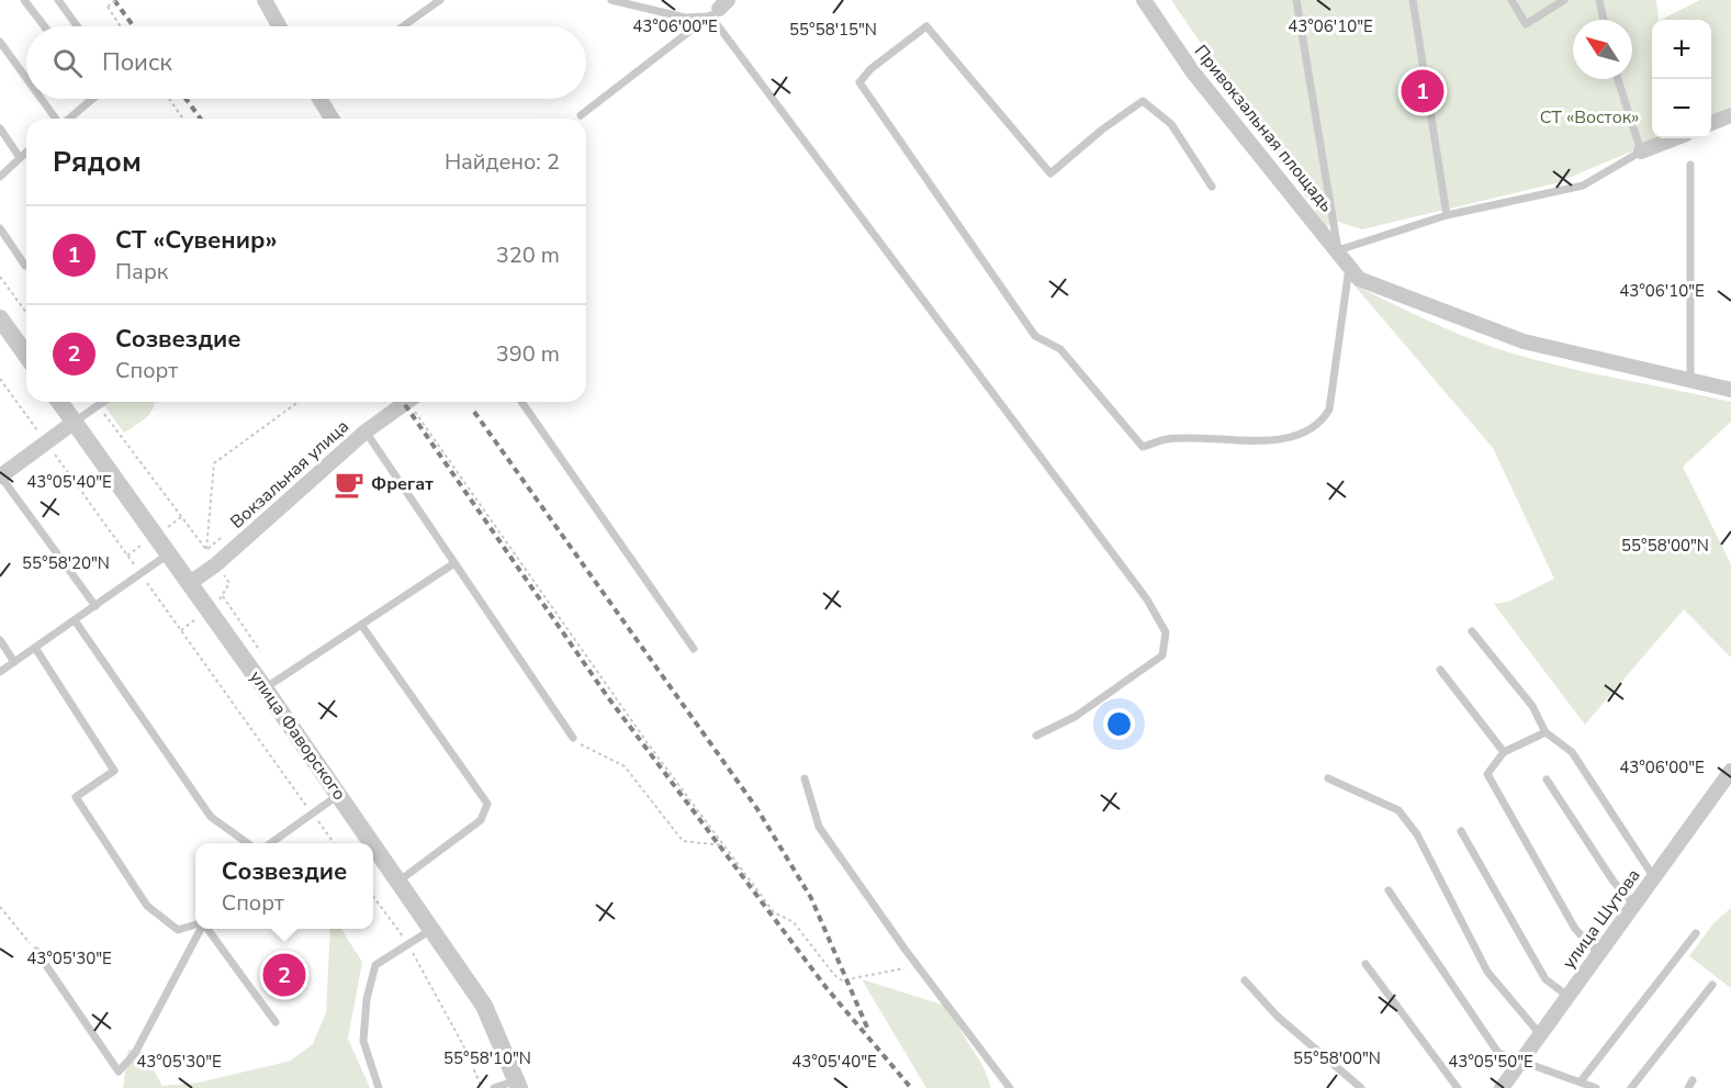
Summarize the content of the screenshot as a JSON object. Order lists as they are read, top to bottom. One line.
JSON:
{"streets":{"street":["Привокзальная площадь","Вокзальная улица","улица Фаворского","улица Шутова"]},"crossings":[["Вокзальная улица","улица Фаворского"]],"parks":["СТ «Восток»"],"places":{"cafe":["Фрегат"]},"north":"top left","page":{"map_buttons":["+","−"],"search":"Поиск","pins":["1","2"],"heading":["Рядом","Найдено: 2"],"list":[{"mark":"1","name":"СТ «Сувенир»","note":"Парк","value":"320 m"},{"mark":"2","name":"Созвездие","note":"Спорт","value":"390 m"}],"popup":["Созвездие","Спорт"]},"coordinates":["43°06'10\"E","43°06'00\"E","55°58'15\"N","43°05'40\"E","55°58'00\"N","55°58'20\"N","43°05'30\"E","55°58'10\"N","43°05'50\"E"]}
